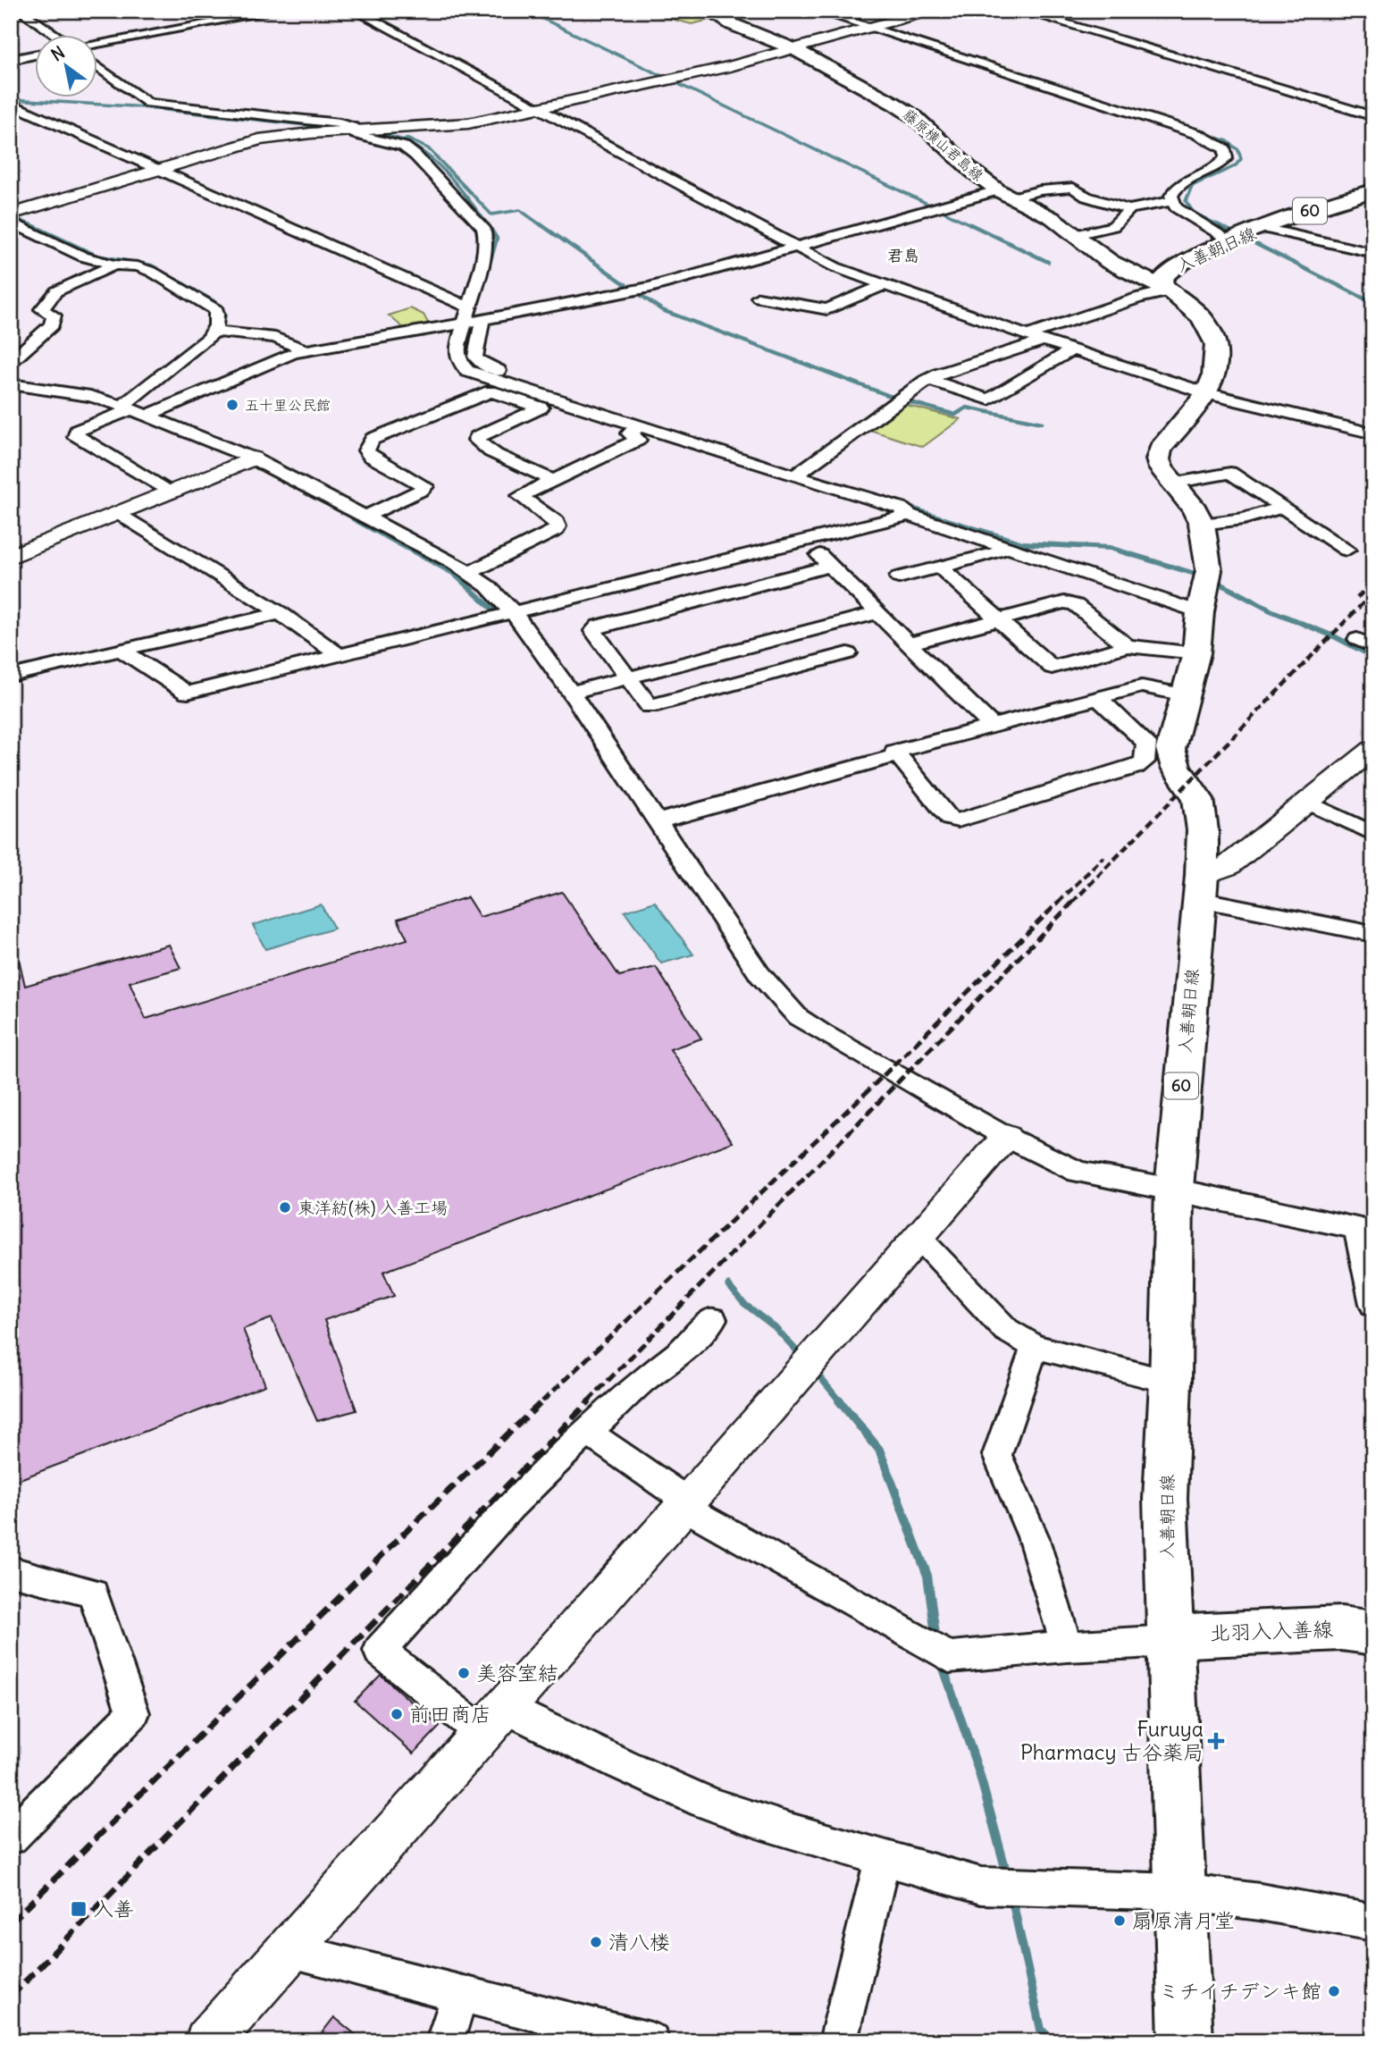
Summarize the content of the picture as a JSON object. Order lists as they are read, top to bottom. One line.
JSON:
{"streets":{"main road":["藤原横山君島線","60","入善朝日線","北羽入入善線"]},"crossings":[["藤原横山君島線","入善朝日線"],["入善朝日線","北羽入入善線"]],"districts":["君島"],"places":{"other":["五十里公民館","東洋紡(株) 入善工場","美容室結","前田商店","扇原清月堂","清八楼","ミチイチデンキ館"],"health":["Furuya Pharmacy 古谷薬局"],"transit":["入善"]},"north":"top left"}
